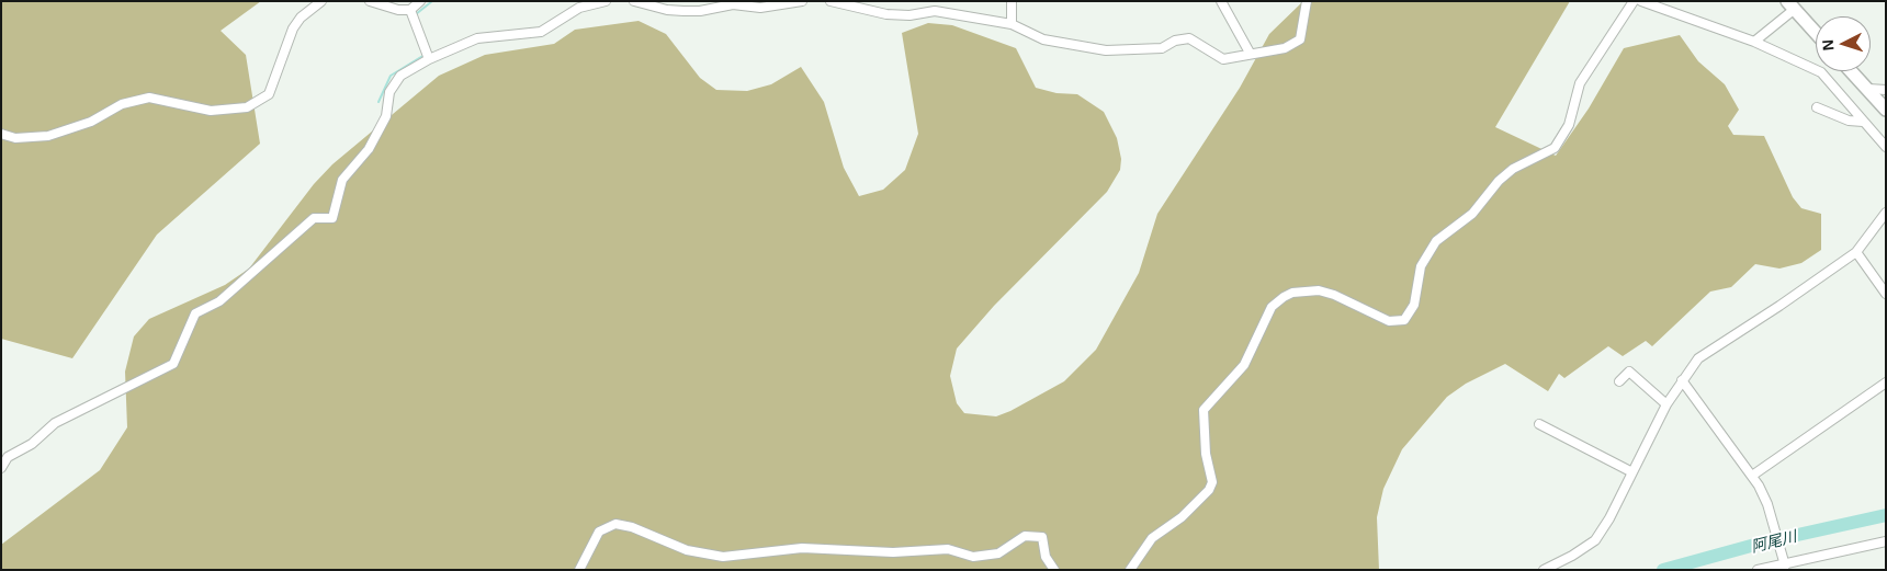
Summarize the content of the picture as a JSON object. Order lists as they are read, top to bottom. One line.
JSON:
{"water":["阿尾川"],"north":"left"}
